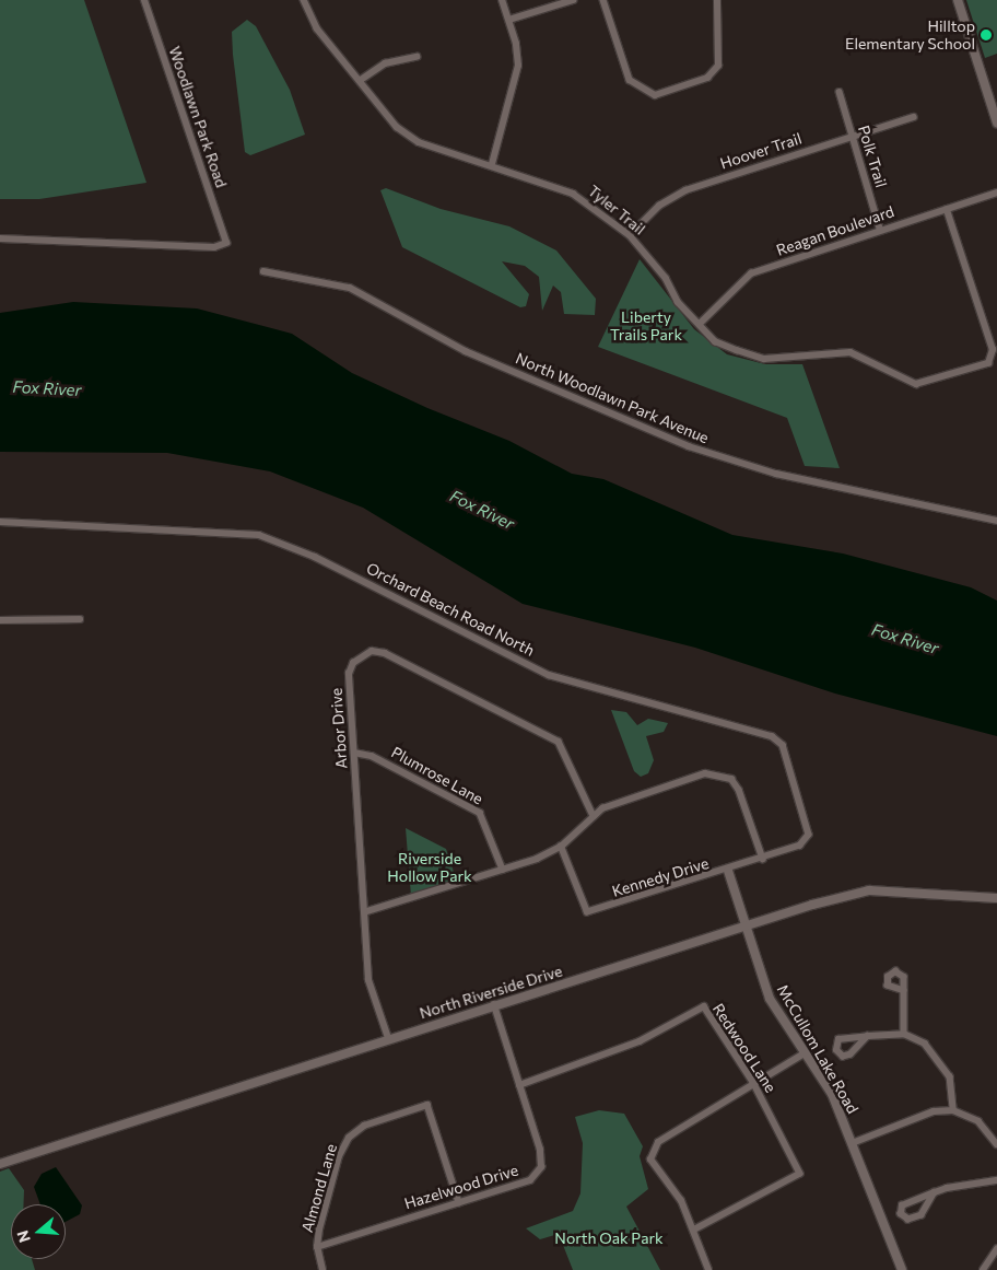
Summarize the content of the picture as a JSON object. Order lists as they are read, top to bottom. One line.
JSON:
{"streets":{"street":["Woodlawn Park Road","Hoover Trail","Polk Trail","Tyler Trail","Reagan Boulevard","North Woodlawn Park Avenue","Orchard Beach Road North","Arbor Drive","Plumrose Lane","Kennedy Drive","North Riverside Drive","Redwood Lane","McCullom Lake Road","Hazelwood Drive","Almond Lane"]},"crossings":[["Hoover Trail","Polk Trail"],["Hoover Trail","Tyler Trail"],["Polk Trail","Reagan Boulevard"],["Tyler Trail","Reagan Boulevard"],["Orchard Beach Road North","Kennedy Drive"],["Arbor Drive","Plumrose Lane"],["Arbor Drive","North Riverside Drive"],["Kennedy Drive","McCullom Lake Road"],["North Riverside Drive","McCullom Lake Road"],["North Riverside Drive","Hazelwood Drive"],["Redwood Lane","Hazelwood Drive"],["Hazelwood Drive","Almond Lane"]],"water":["Fox River"],"parks":["Liberty Trails Park","Riverside Hollow Park","North Oak Park"],"places":["Hilltop Elementary School"],"north":"left"}
